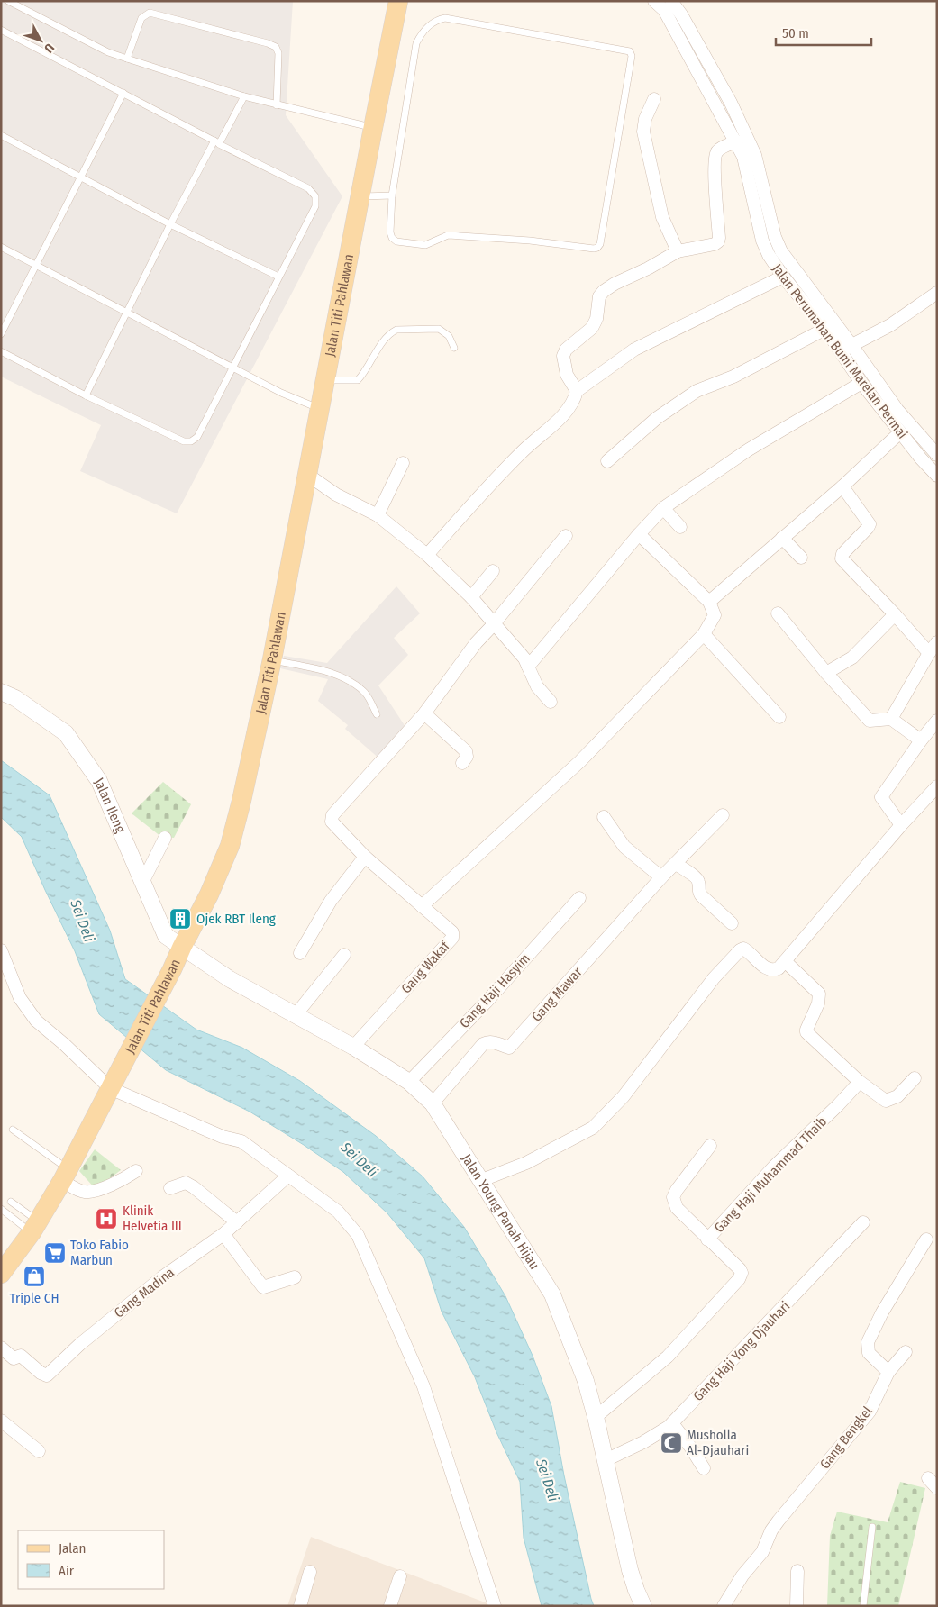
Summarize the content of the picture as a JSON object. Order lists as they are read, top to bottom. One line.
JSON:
{"streets":{"main road":["Jalan Titi Pahlawan"],"street":["Jalan Perumahan Bumi Marelan Permai","Jalan Ileng","Gang Wakaf","Gang Haji Hasyim","Gang Mawar","Gang Haji Muhammad Thaib","Jalan Young Panah Hijau","Gang Madina","Gang Haji Yong Djauhari","Gang Bengkel"]},"crossings":[["Jalan Titi Pahlawan","Jalan Ileng"],["Jalan Titi Pahlawan","Jalan Young Panah Hijau"],["Jalan Ileng","Jalan Young Panah Hijau"],["Gang Wakaf","Jalan Young Panah Hijau"],["Gang Haji Hasyim","Jalan Young Panah Hijau"],["Gang Mawar","Jalan Young Panah Hijau"],["Gang Haji Muhammad Thaib","Jalan Young Panah Hijau"],["Jalan Young Panah Hijau","Gang Haji Yong Djauhari"]],"water":["Sei Deli"],"places":{"building":["Ojek RBT Ileng"],"hospital":["Klinik Helvetia III"],"supermarket":["Toko Fabio Marbun"],"shop":["Triple CH"],"mosque":["Musholla Al-Djauhari"]},"legend":["Jalan","Air"],"scale_bar":"50 m","north":"bottom right"}
